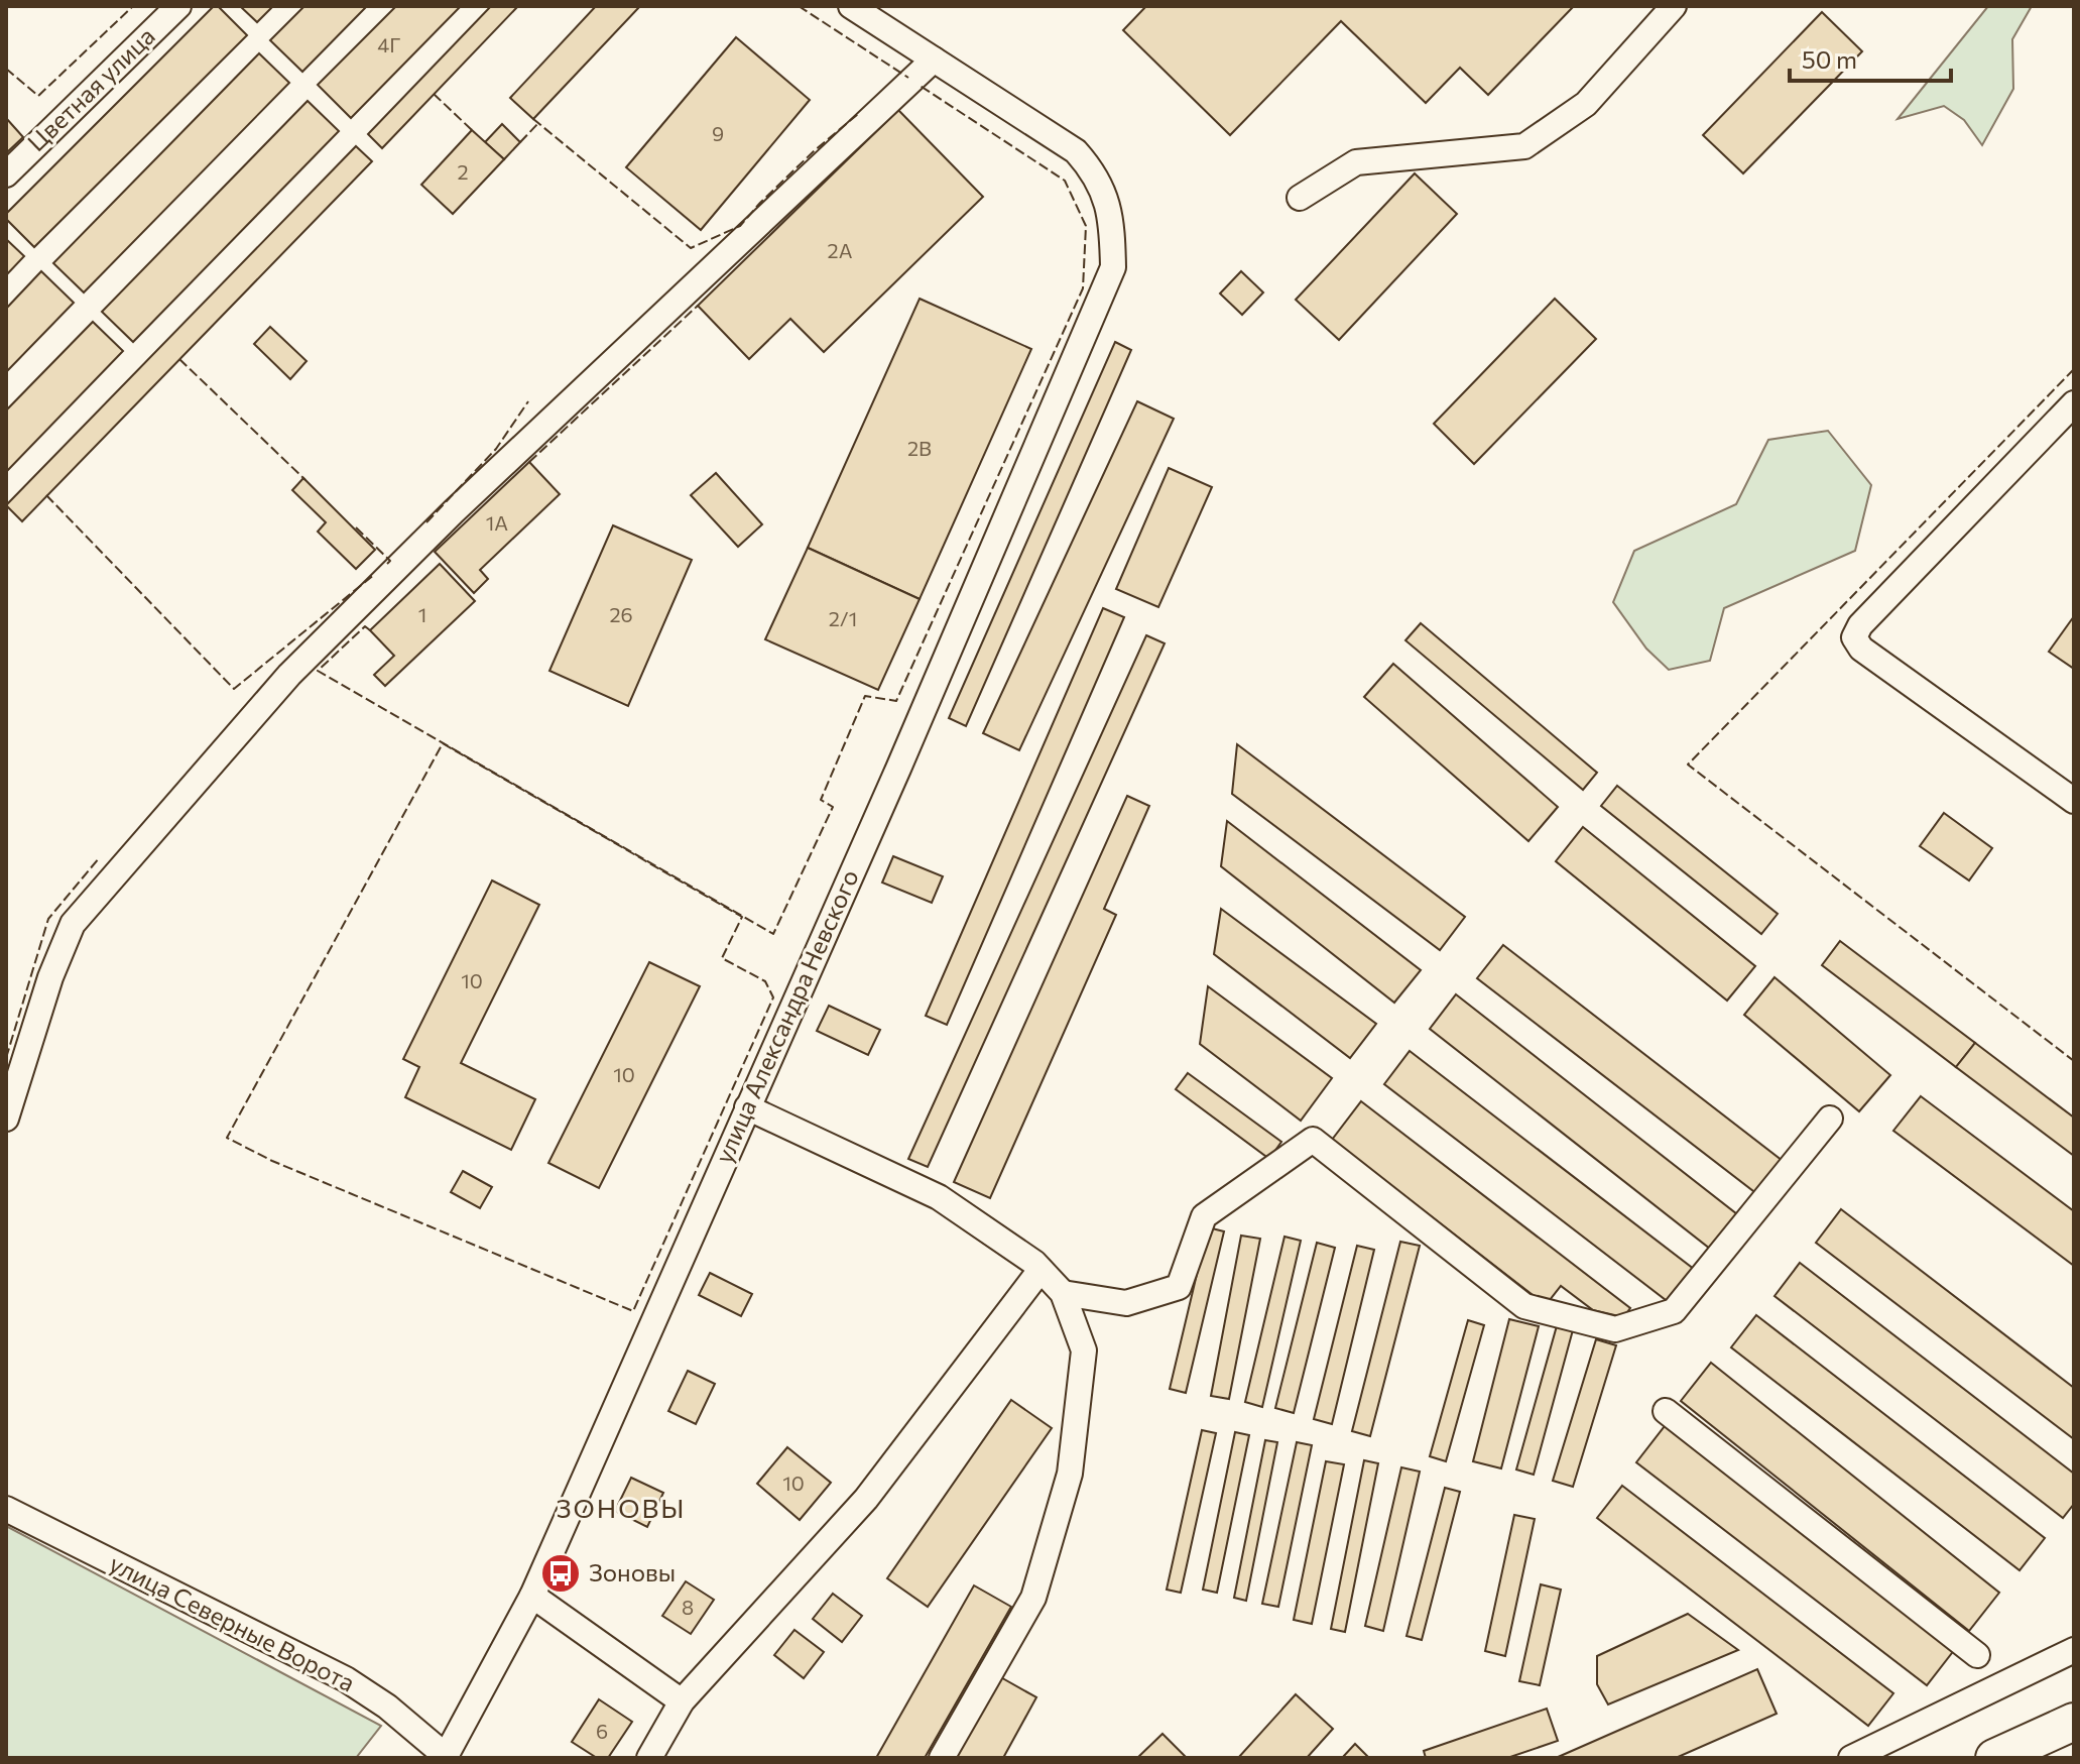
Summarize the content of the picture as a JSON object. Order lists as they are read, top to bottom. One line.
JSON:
{"streets":{"street":["Цветная улица","улица Александра Невского","улица Северные Ворота"]},"crossings":[["улица Александра Невского","улица Северные Ворота"]],"districts":["ЗОНОВЫ"],"places":{"bus stop":["Зоновы"]},"house_numbers":["4Г","9","2","2А","2В","1А","1","26","2/1","10","10","10","8","6"],"scale_bar":"50 m"}
